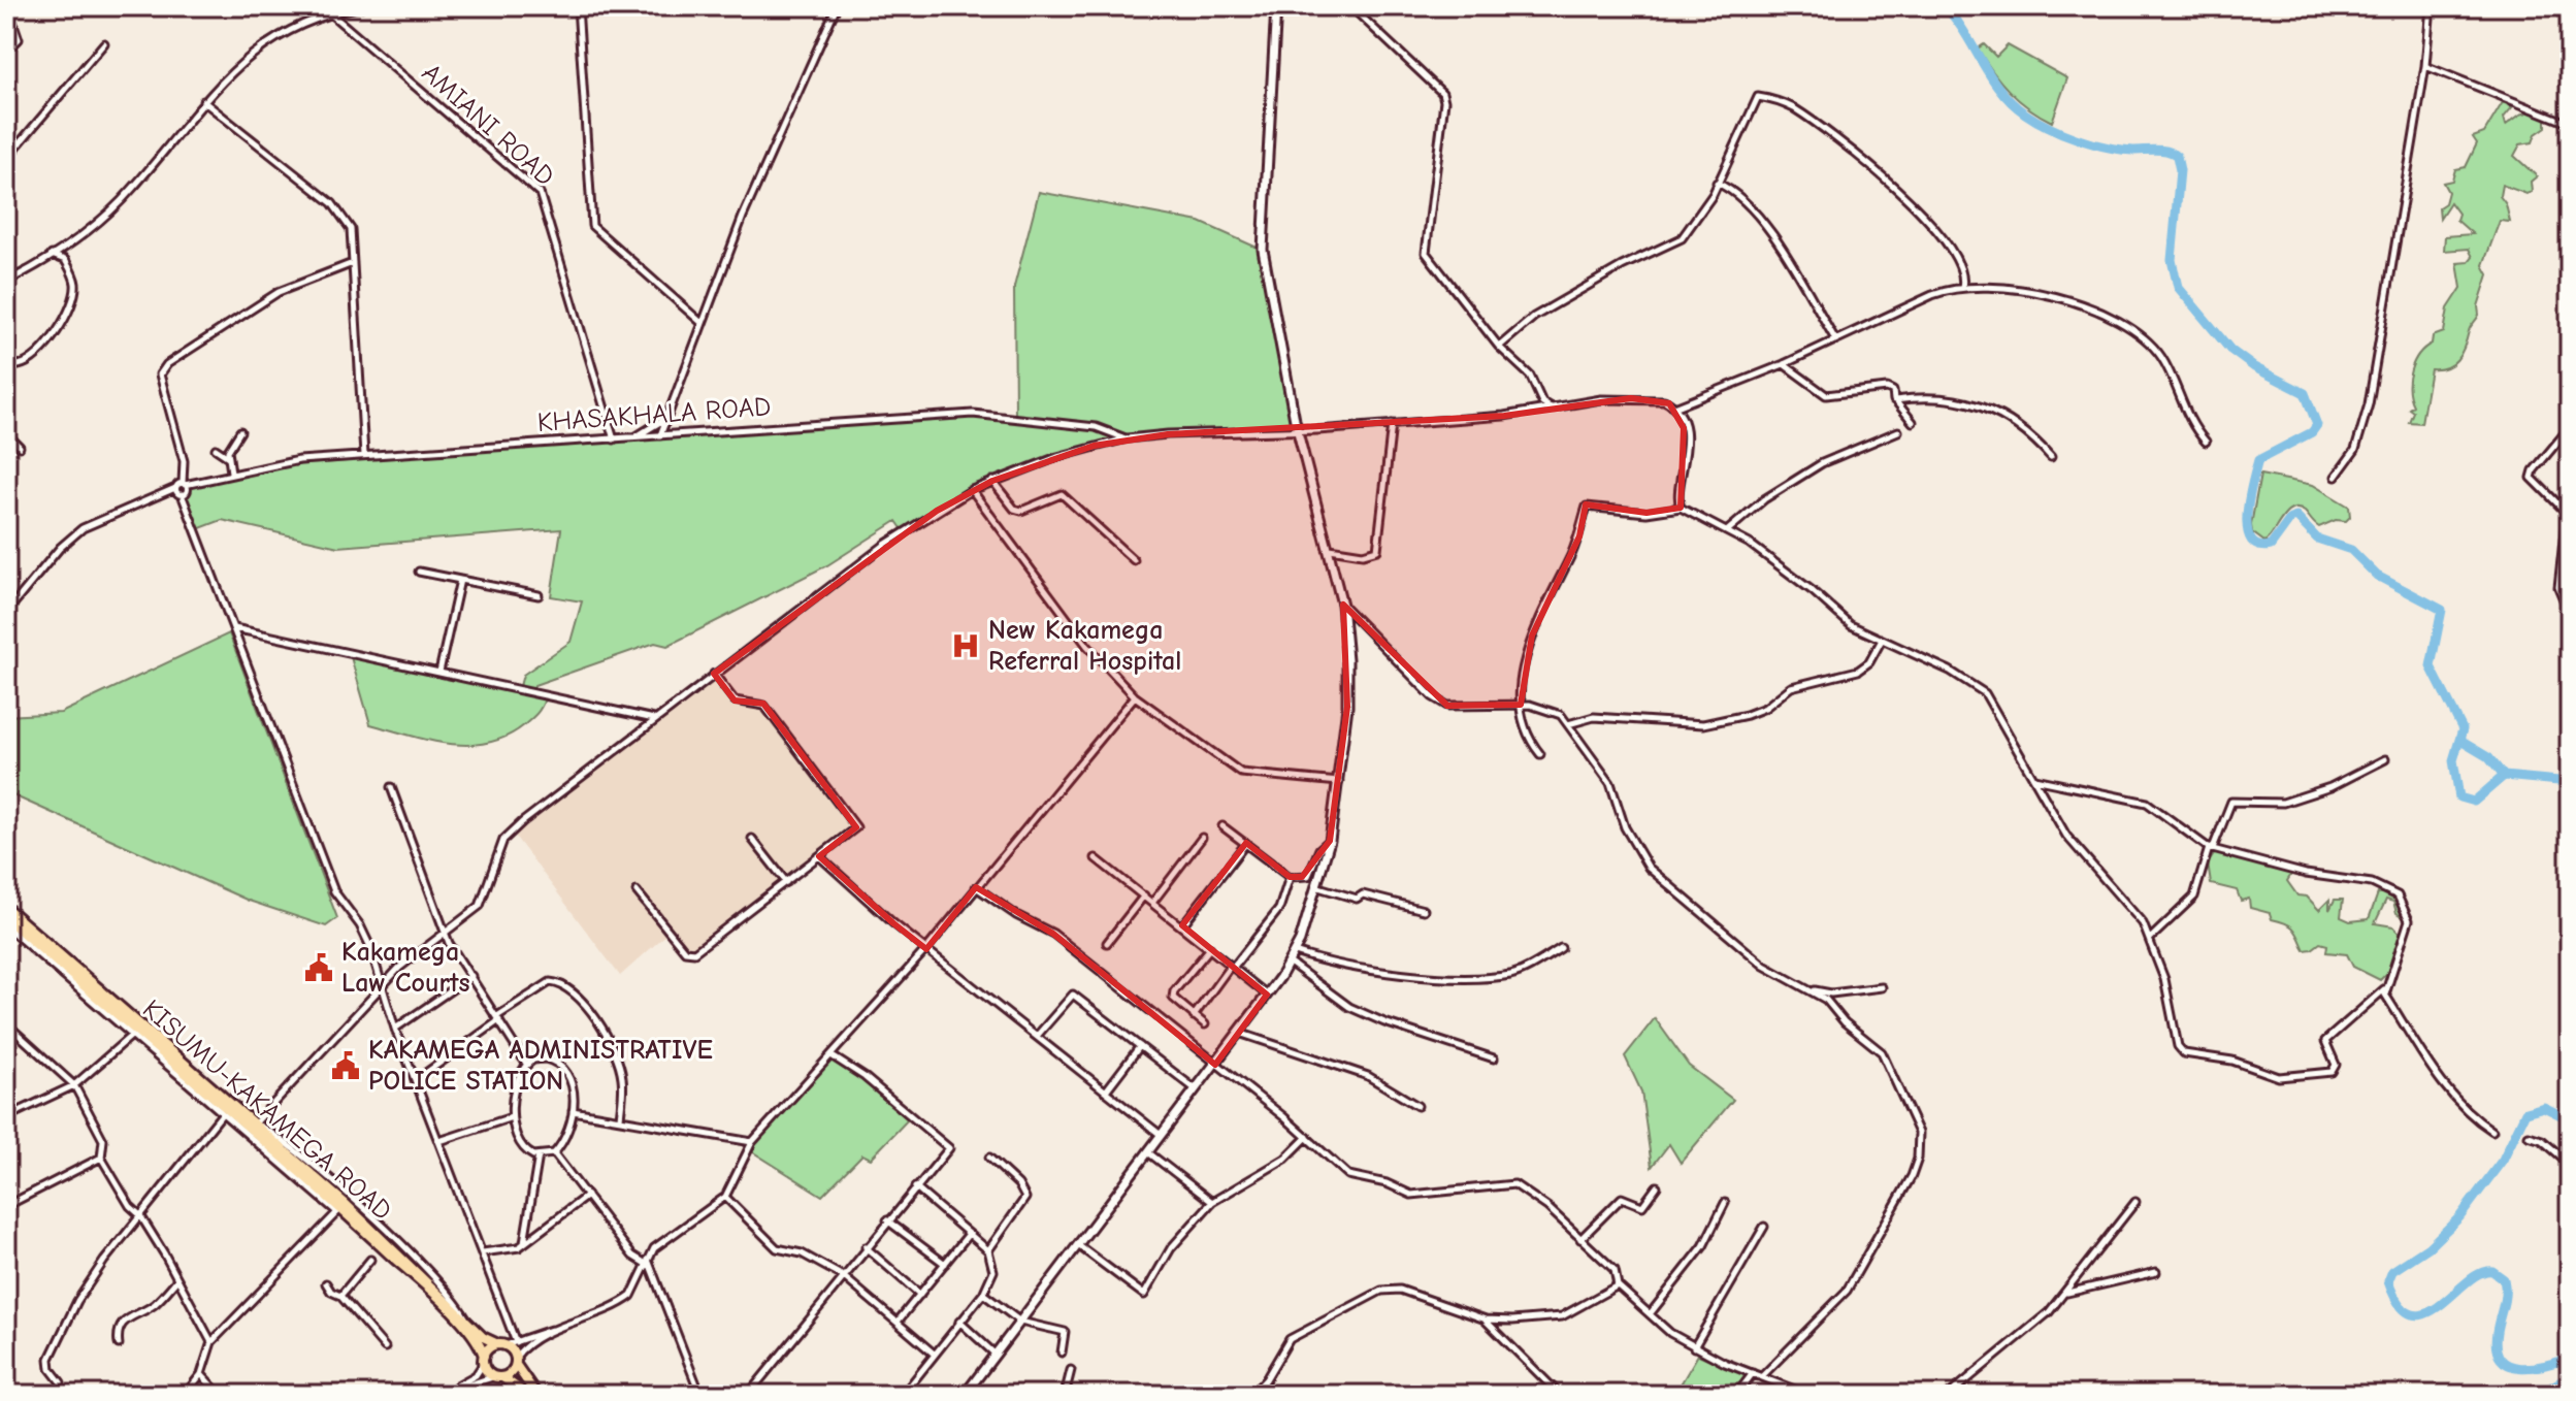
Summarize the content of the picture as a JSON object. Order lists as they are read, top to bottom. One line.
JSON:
{"streets":{"highway":["KISUMU-KAKAMEGA ROAD"],"street":["AMIANI ROAD","KHASAKHALA ROAD"]},"crossings":[["AMIANI ROAD","KHASAKHALA ROAD"]],"places":{"hospital":["New Kakamega Referral Hospital"],"public building":["Kakamega Law Courts","KAKAMEGA ADMINISTRATIVE POLICE STATION"]}}
